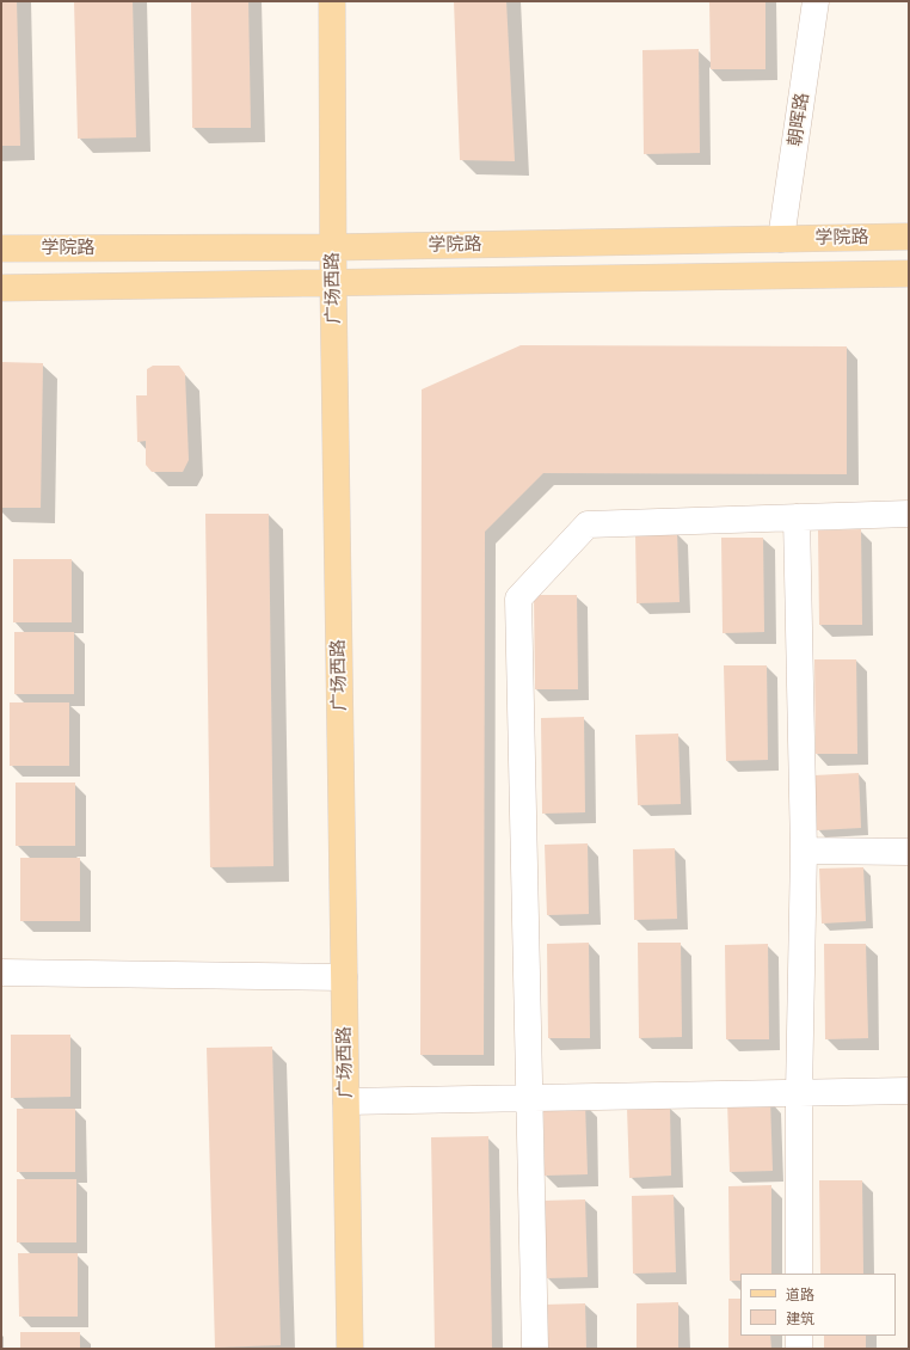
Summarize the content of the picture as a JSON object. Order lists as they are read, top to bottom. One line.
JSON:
{"streets":{"main road":["学院路","广场西路"],"street":["朝晖路"]},"crossings":[["朝晖路","学院路"],["学院路","广场西路"]],"legend":["道路","建筑"]}
